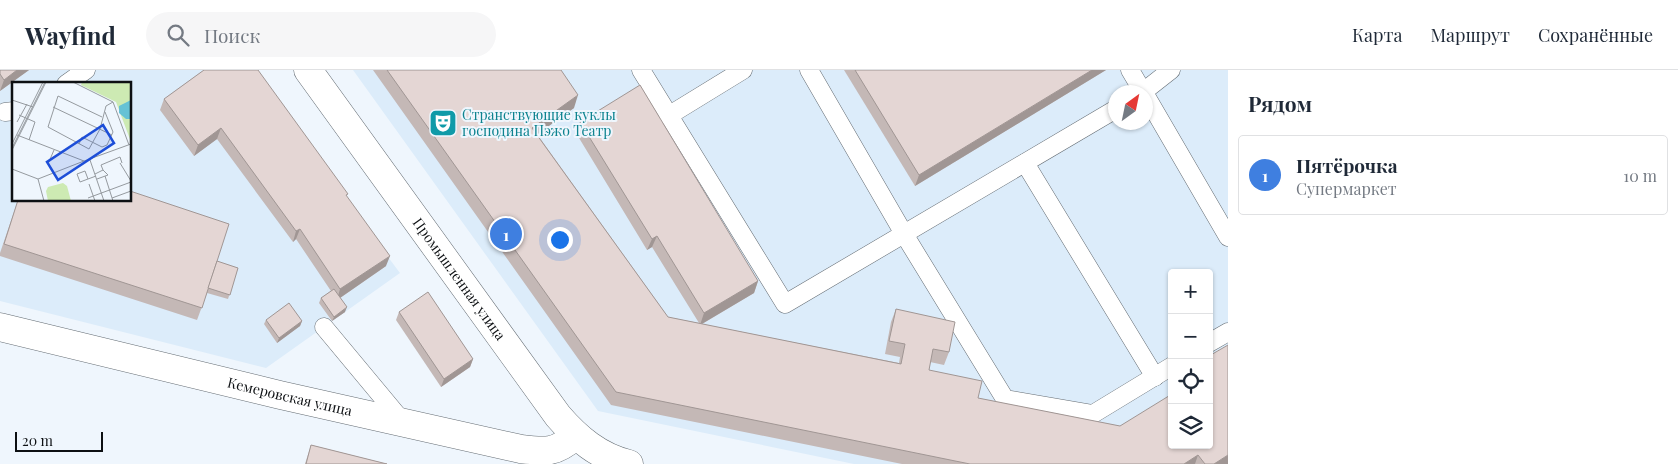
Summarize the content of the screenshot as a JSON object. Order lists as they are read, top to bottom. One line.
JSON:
{"streets":{"street":["Промышленная улица","Кемеровская улица"]},"crossings":[["Промышленная улица","Кемеровская улица"]],"places":{"theatre":["Странствующие куклы господина Пэжо Театр"]},"scale_bar":"20 m","north":"top right","page":{"header":"Wayfind","search":"Поиск","nav":["Карта","Маршрут","Сохранённые"],"heading":"Рядом","list":[{"mark":"1","name":"Пятёрочка","note":"Супермаркет","value":"10 m"}],"pins":"1","map_buttons":["+","−"],"scale":"20 m"}}
